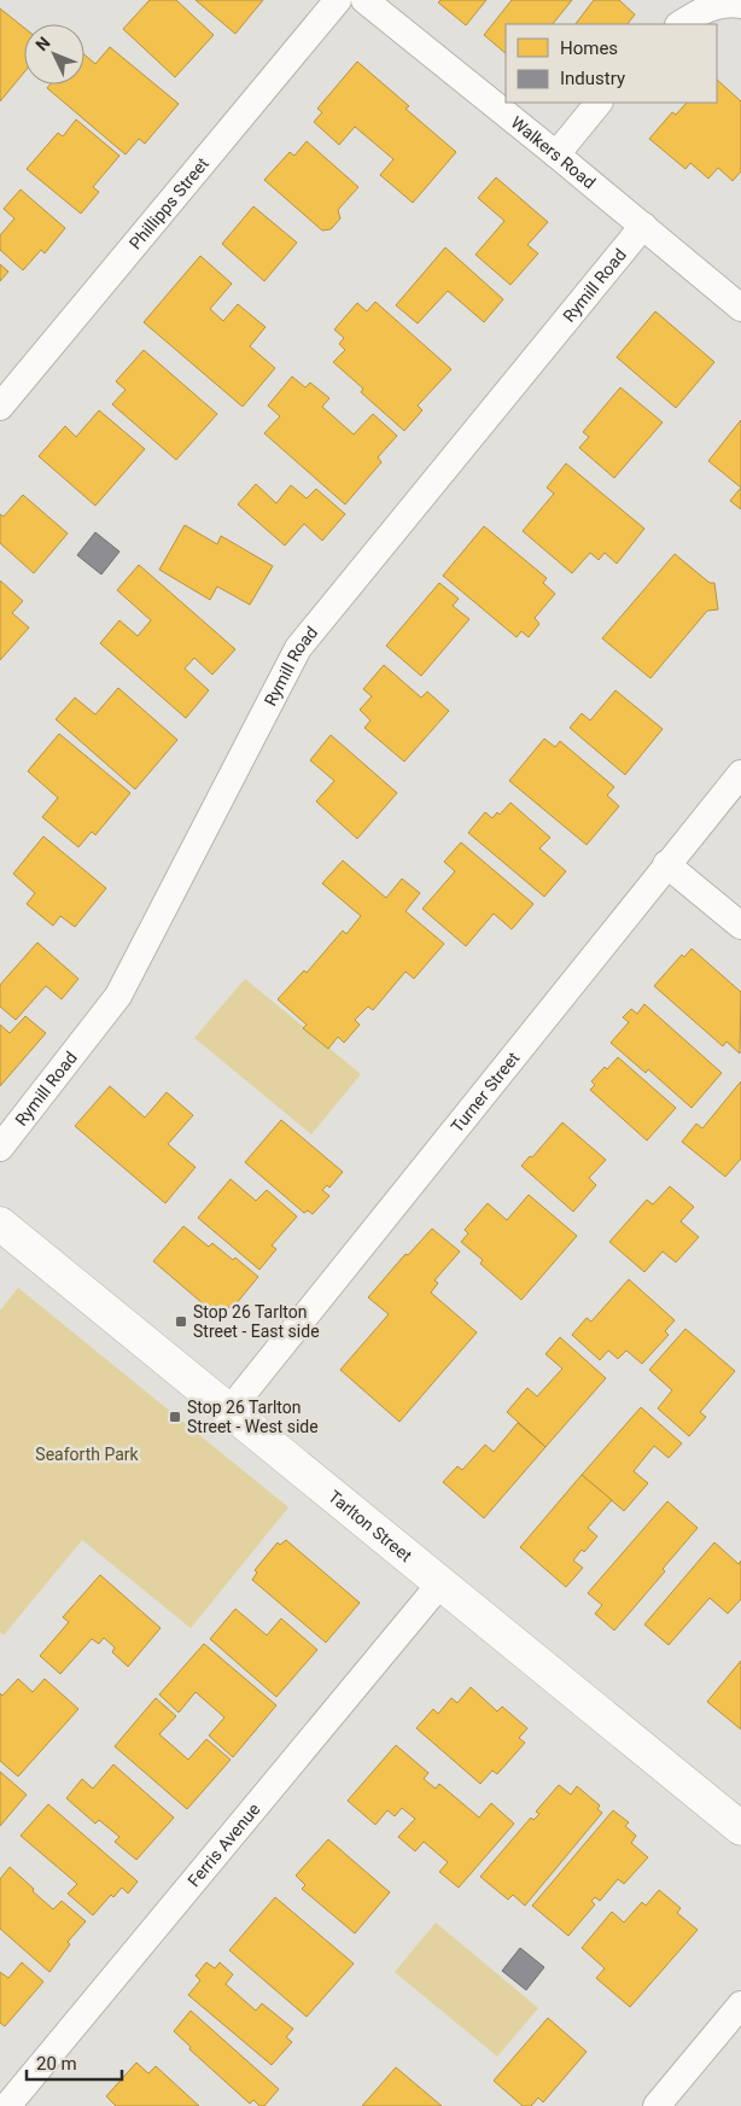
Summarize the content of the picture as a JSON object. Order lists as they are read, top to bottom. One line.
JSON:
{"streets":{"street":["Walkers Road","Phillipps Street","Rymill Road","Turner Street","Tarlton Street","Ferris Avenue"]},"crossings":[["Walkers Road","Rymill Road"],["Turner Street","Tarlton Street"],["Tarlton Street","Ferris Avenue"]],"parks":["Seaforth Park"],"places":{"transit":["Stop 26 Tarlton Street - East side","Stop 26 Tarlton Street - West side"]},"legend":["Homes","Industry"],"scale_bar":"20 m","north":"top left"}
